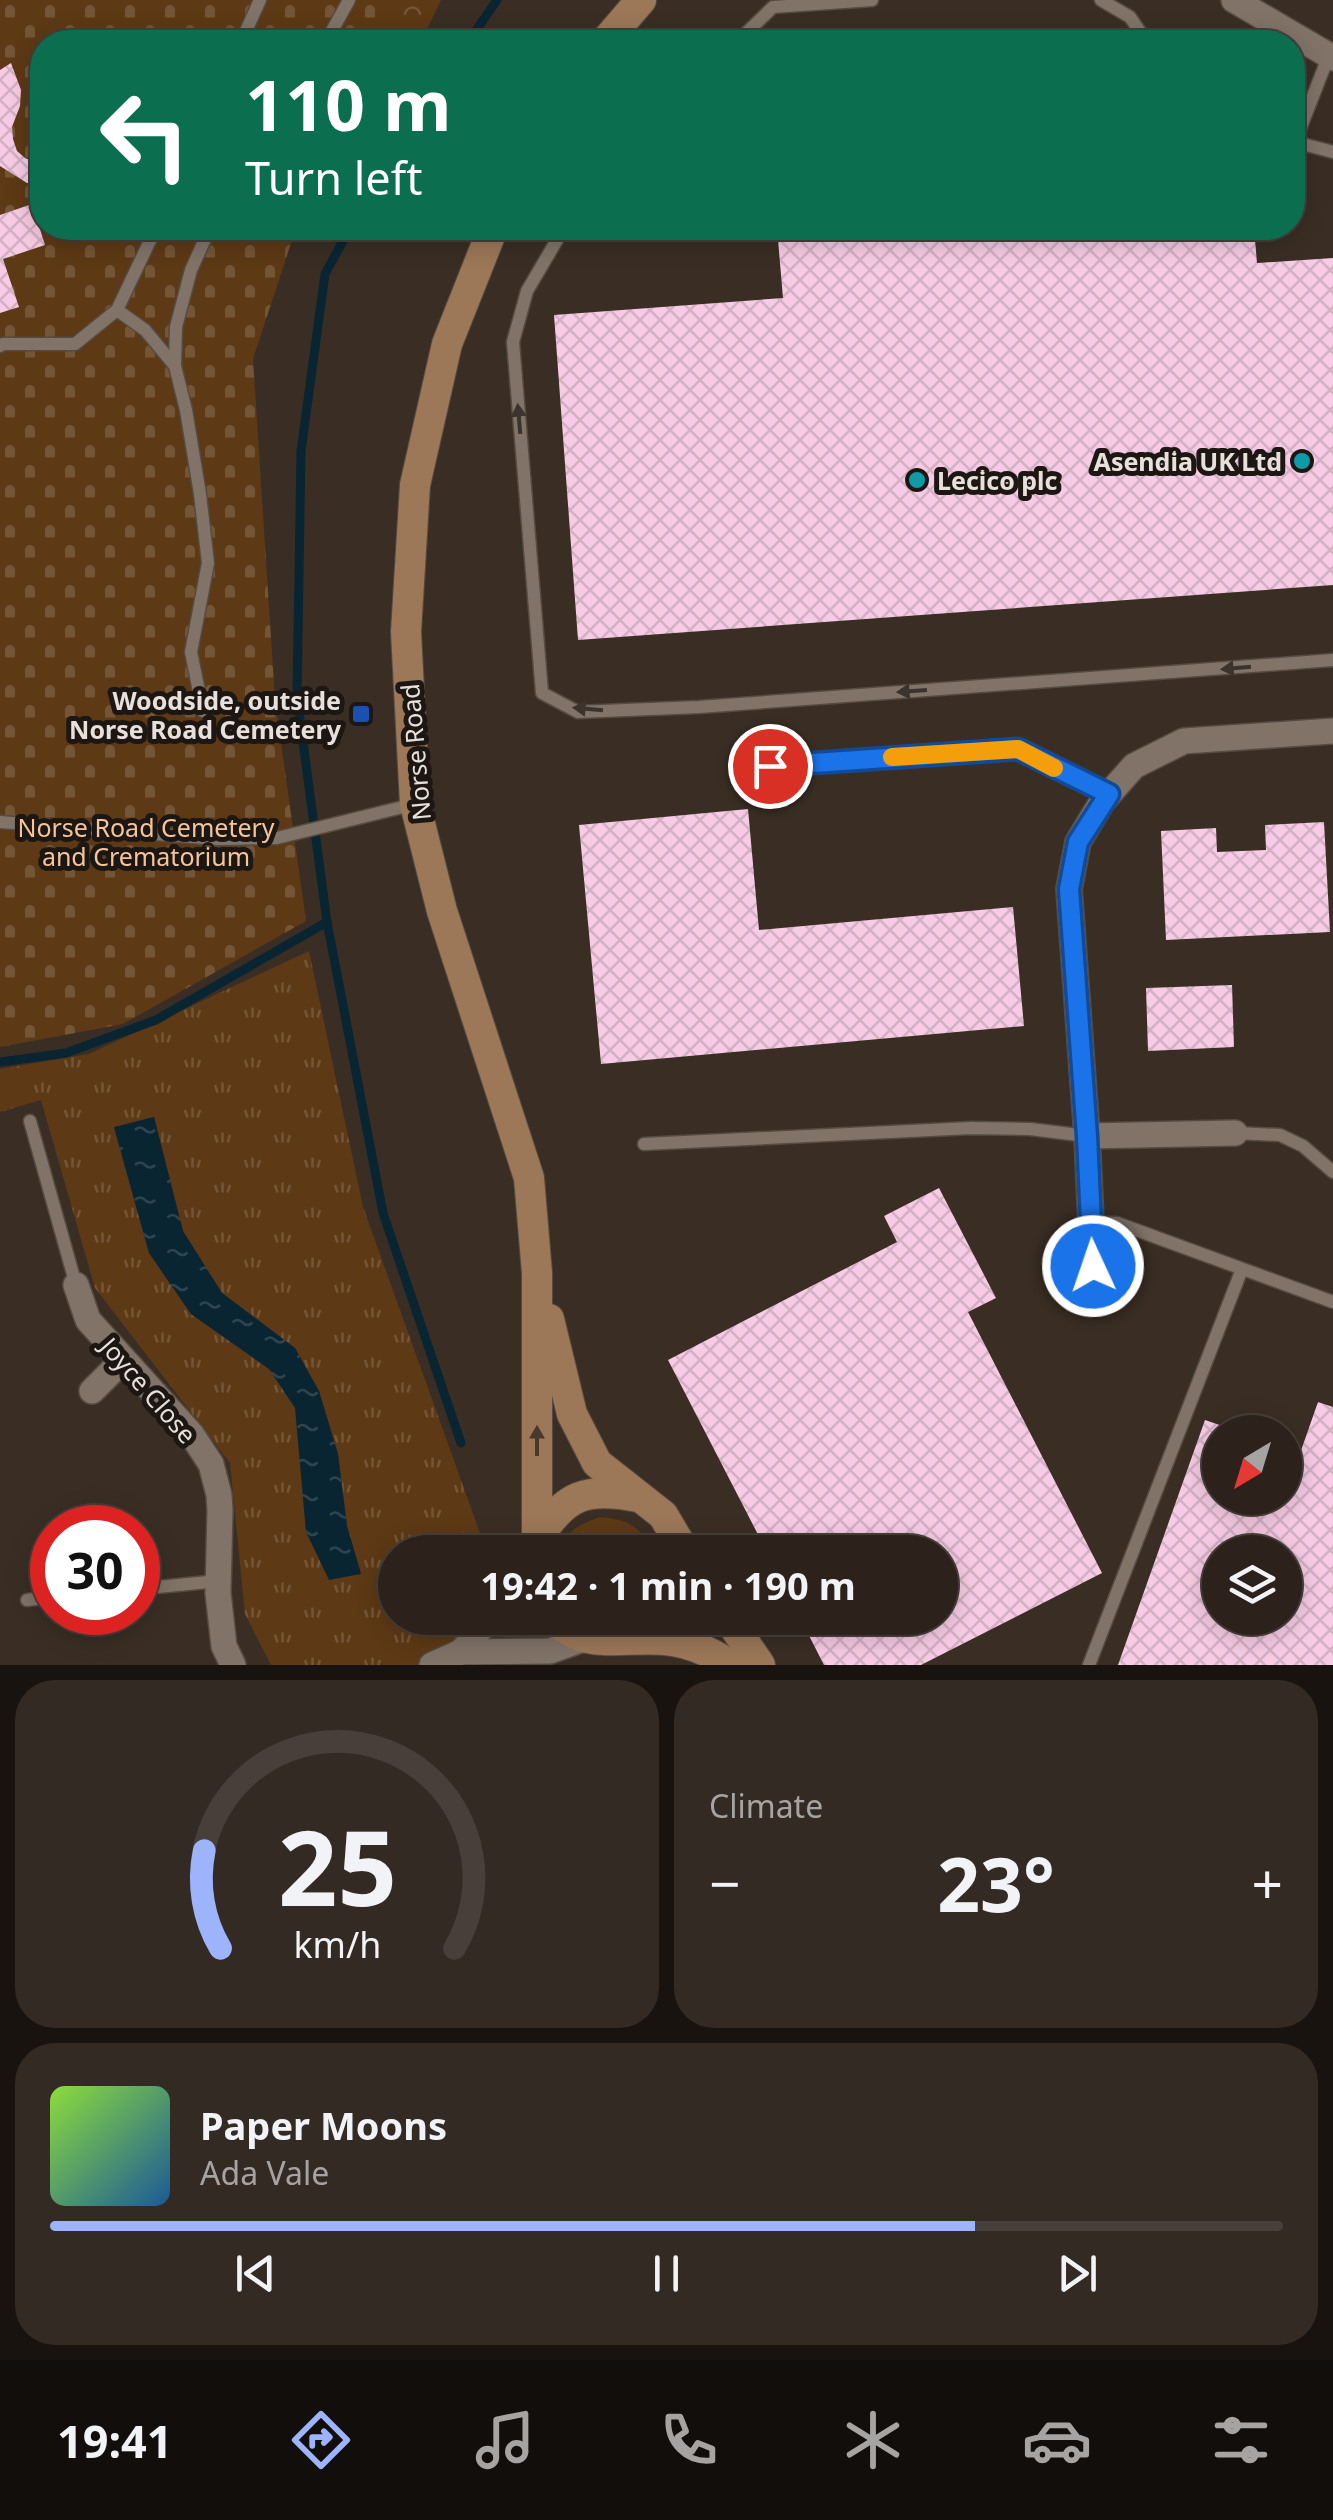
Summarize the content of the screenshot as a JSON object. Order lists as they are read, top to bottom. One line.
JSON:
{"streets":{"street":["Norse Road","Joyce Close"]},"parks":["Norse Road Cemetery and Crematorium"],"places":{"other":["Asendia UK Ltd","Lecico plc"],"transit":["Woodside, outside Norse Road Cemetery"]},"north":"bottom left","page":{"turn":["110 m","Turn left"],"limit":"30","trip":"19:42 · 1 min · 190 m","tile":"Climate","heat":["−","23°","+"],"song":["Paper Moons","Ada Vale"],"tabs":"19:41","gauge":["25","km/h"]}}
